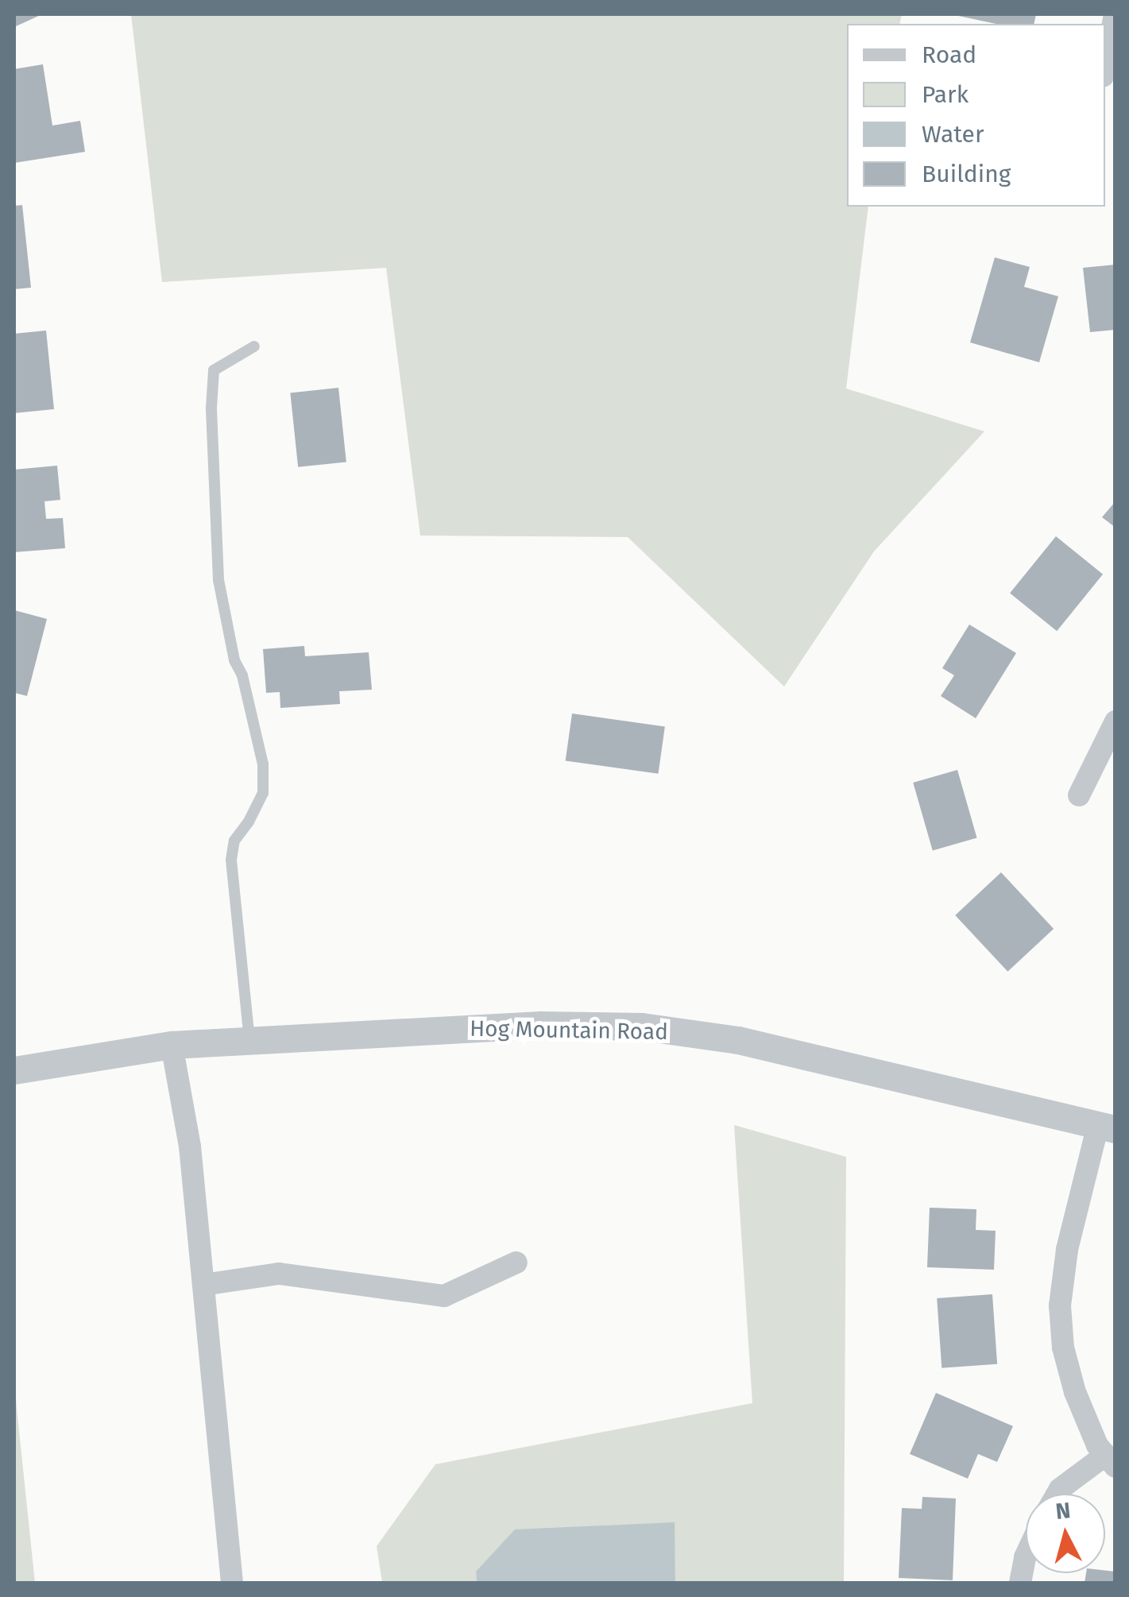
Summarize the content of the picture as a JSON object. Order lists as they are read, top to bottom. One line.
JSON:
{"streets":{"street":["Hog Mountain Road"]},"legend":["Road","Park","Water","Building"],"north":"top"}
